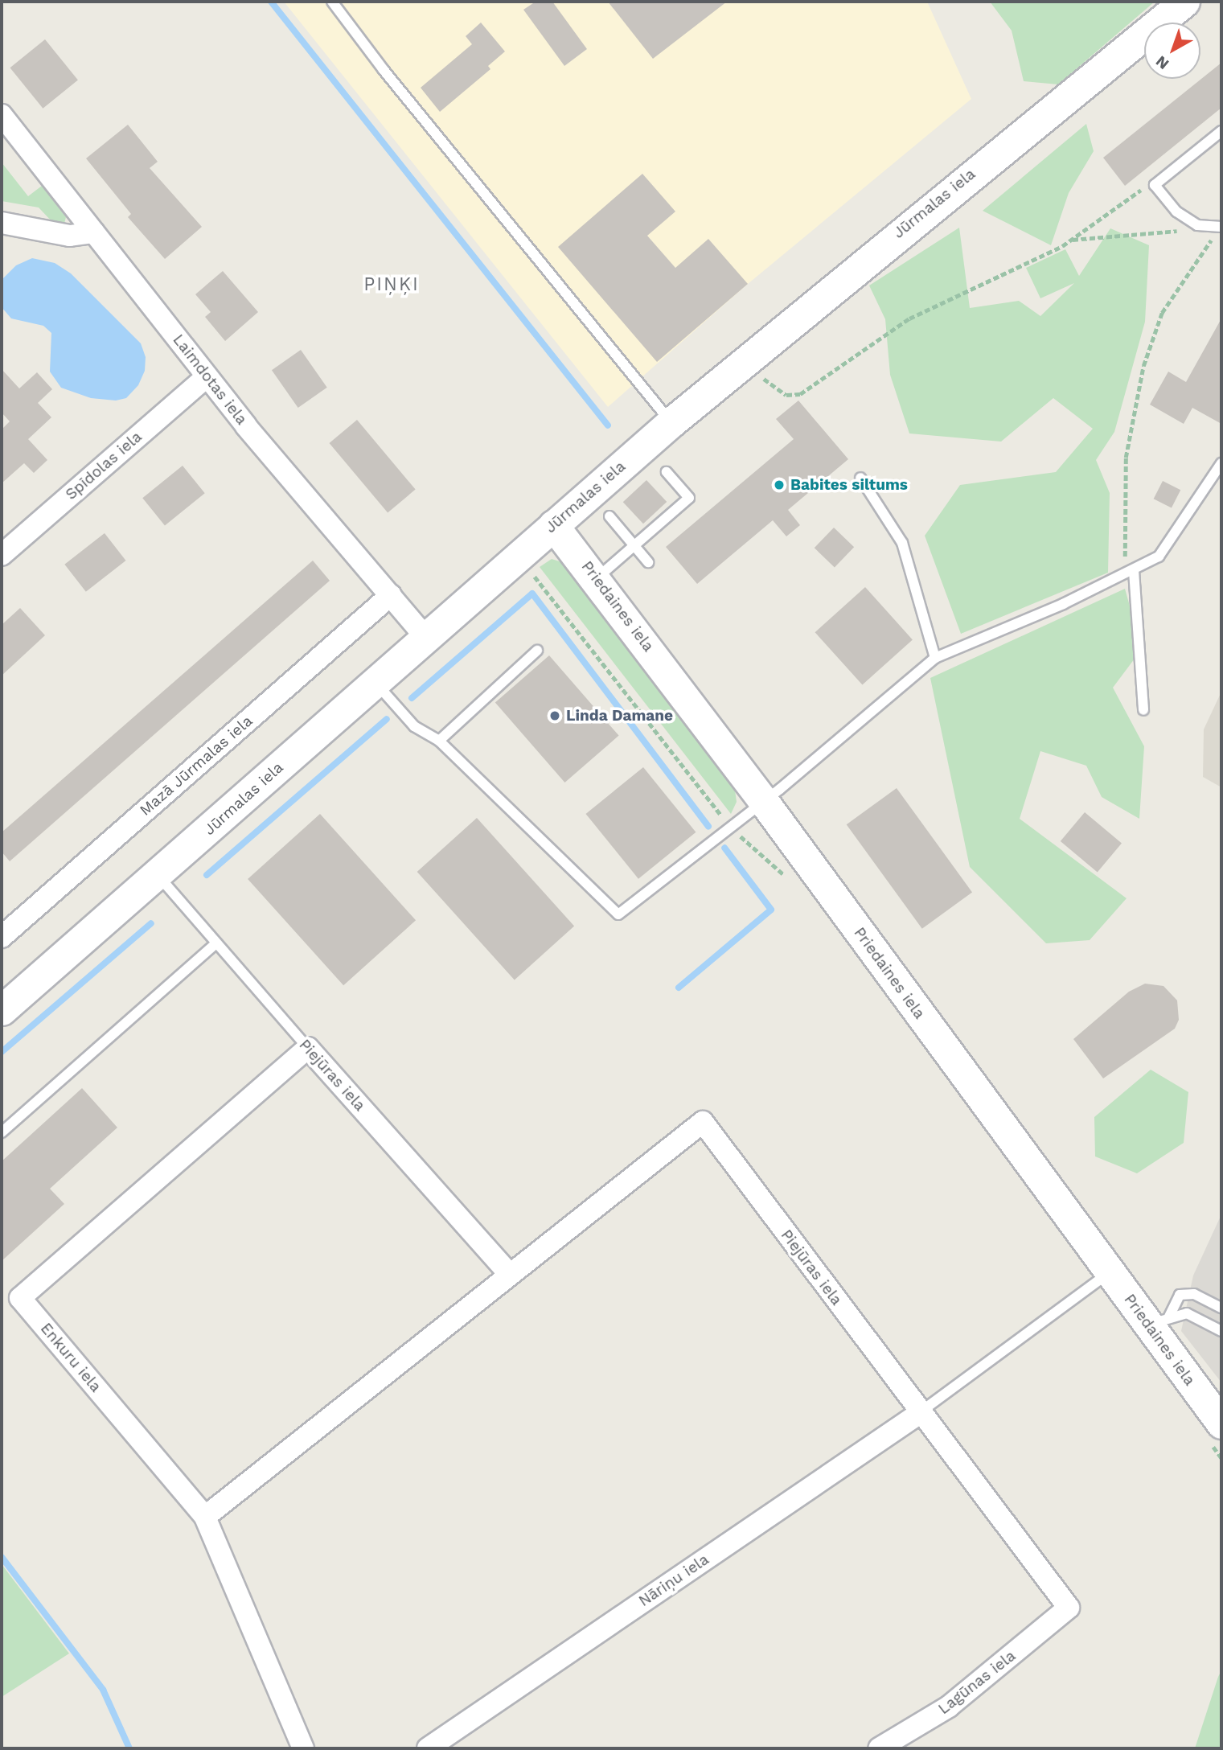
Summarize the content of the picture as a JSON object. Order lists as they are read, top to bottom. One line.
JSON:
{"streets":{"main road":["Jūrmalas iela","Priedaines iela"],"street":["Laimdotas iela","Spīdolas iela","Mazā Jūrmalas iela","Piejūras iela","Enkuru iela","Nāriņu iela","Lagūnas iela"]},"crossings":[["Jūrmalas iela","Laimdotas iela"],["Jūrmalas iela","Priedaines iela"],["Jūrmalas iela","Piejūras iela"],["Laimdotas iela","Spīdolas iela"],["Laimdotas iela","Mazā Jūrmalas iela"],["Piejūras iela","Enkuru iela"],["Piejūras iela","Nāriņu iela"],["Piejūras iela","Lagūnas iela"]],"districts":["PIŅĶI"],"places":["Babites siltums","Linda Damane"],"north":"bottom left"}
